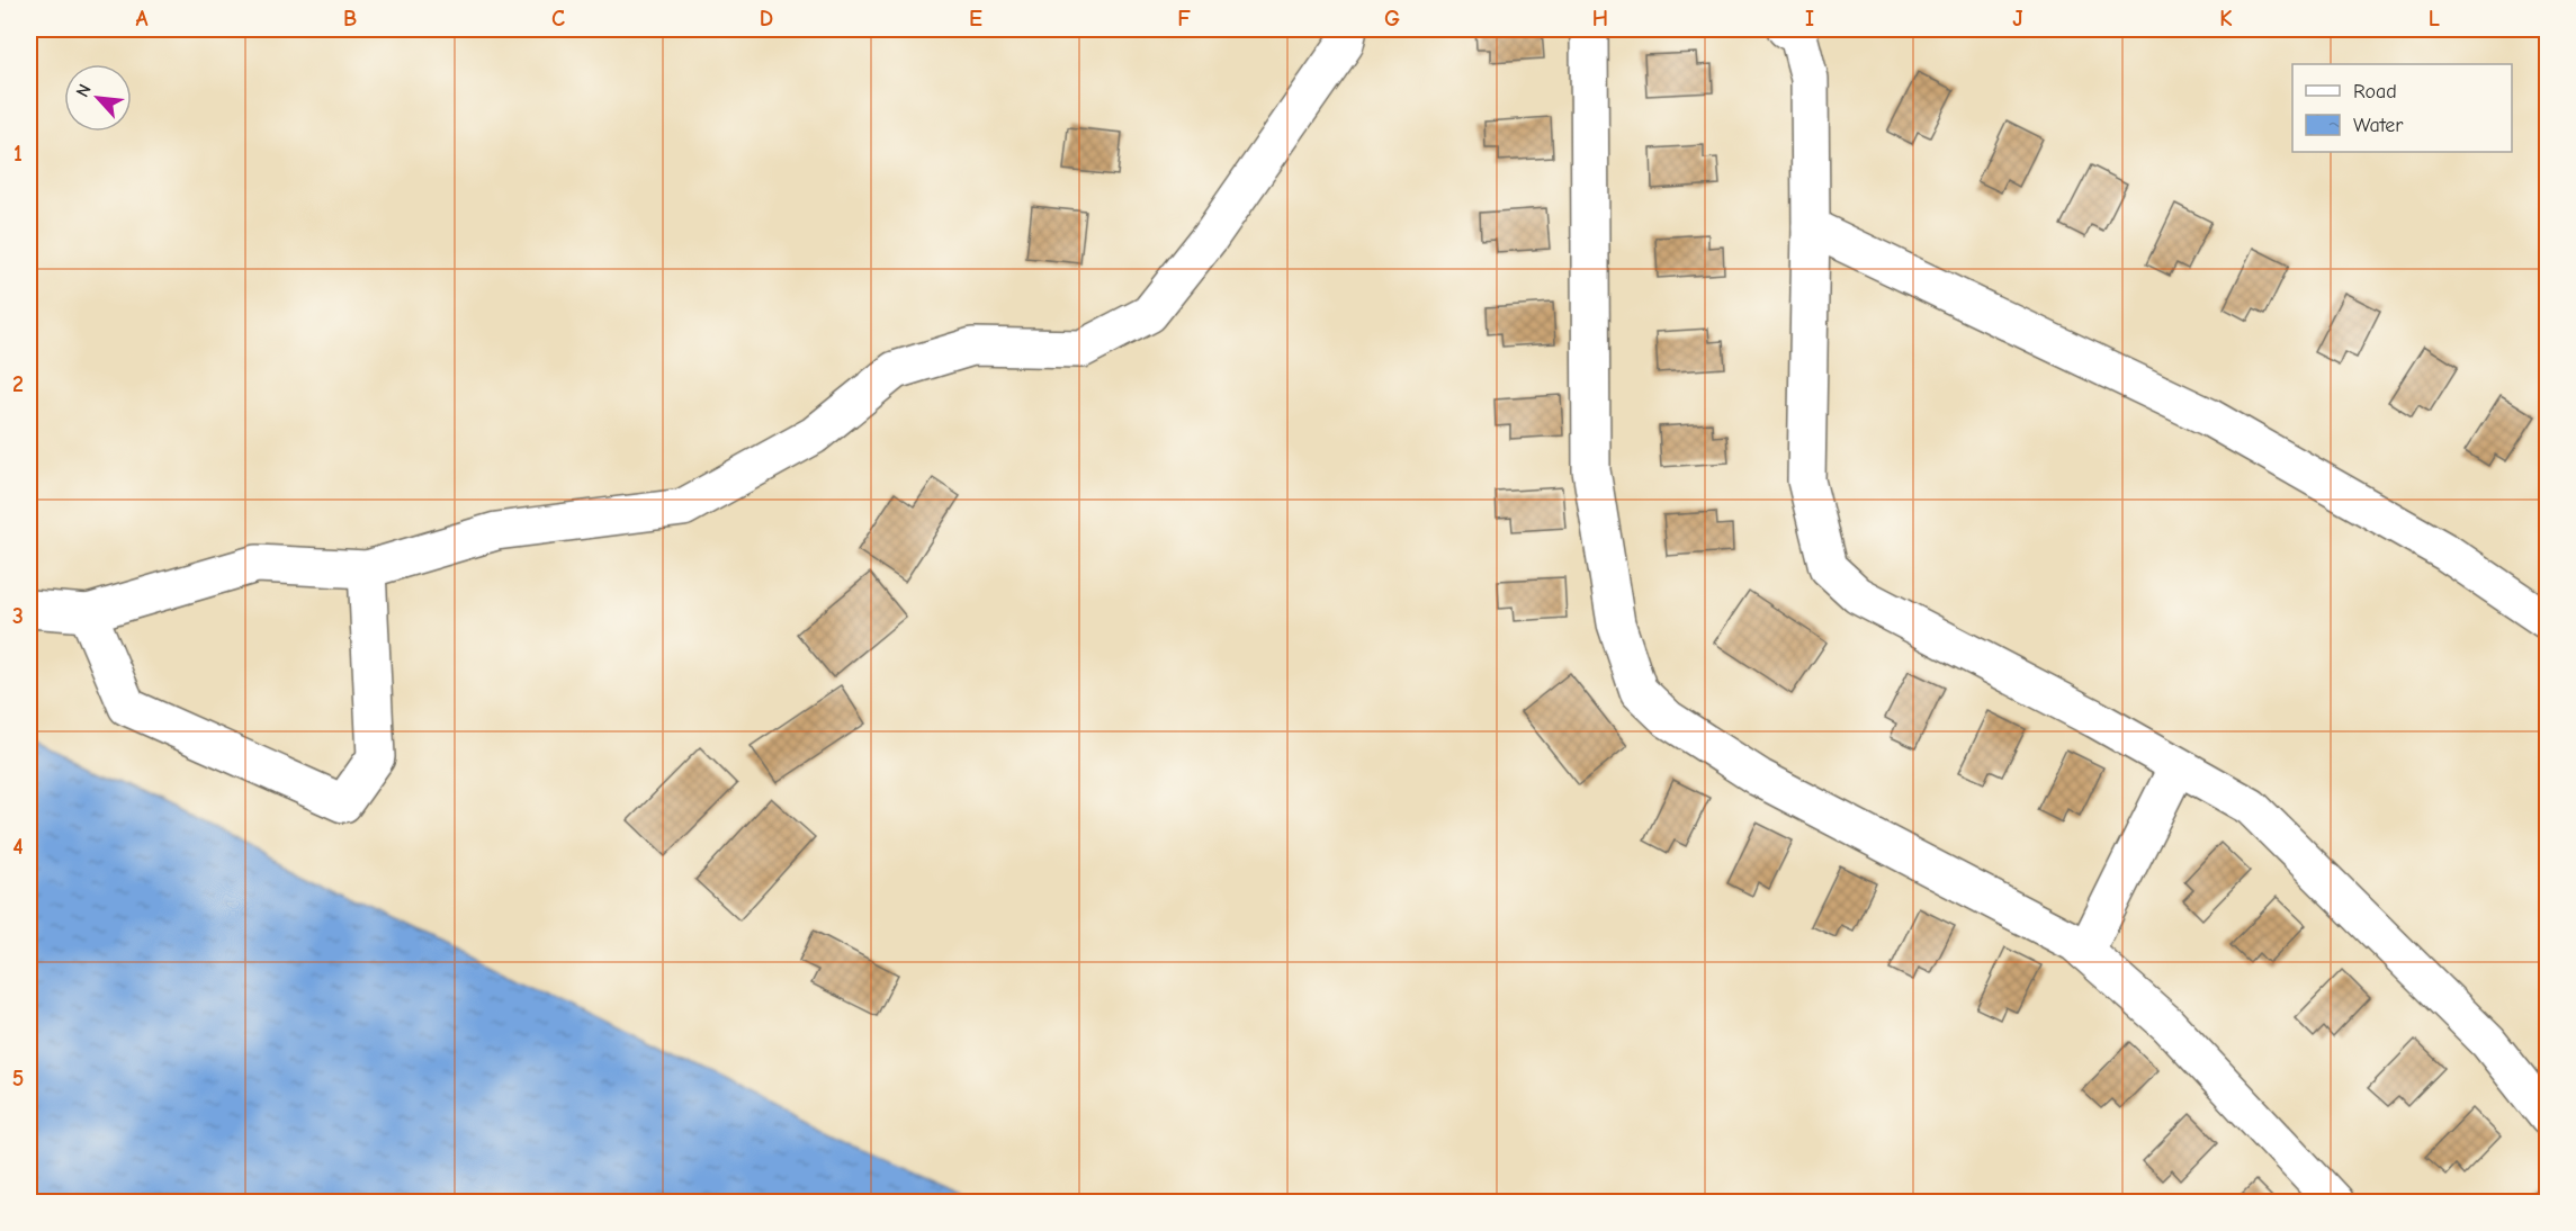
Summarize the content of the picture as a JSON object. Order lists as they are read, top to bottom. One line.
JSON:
{"legend":["Road","Water"],"north":"top left","grid":{"columns":["A","B","C","D","E","F","G","H","I","J","K","L"],"rows":["1","2","3","4","5"]}}
